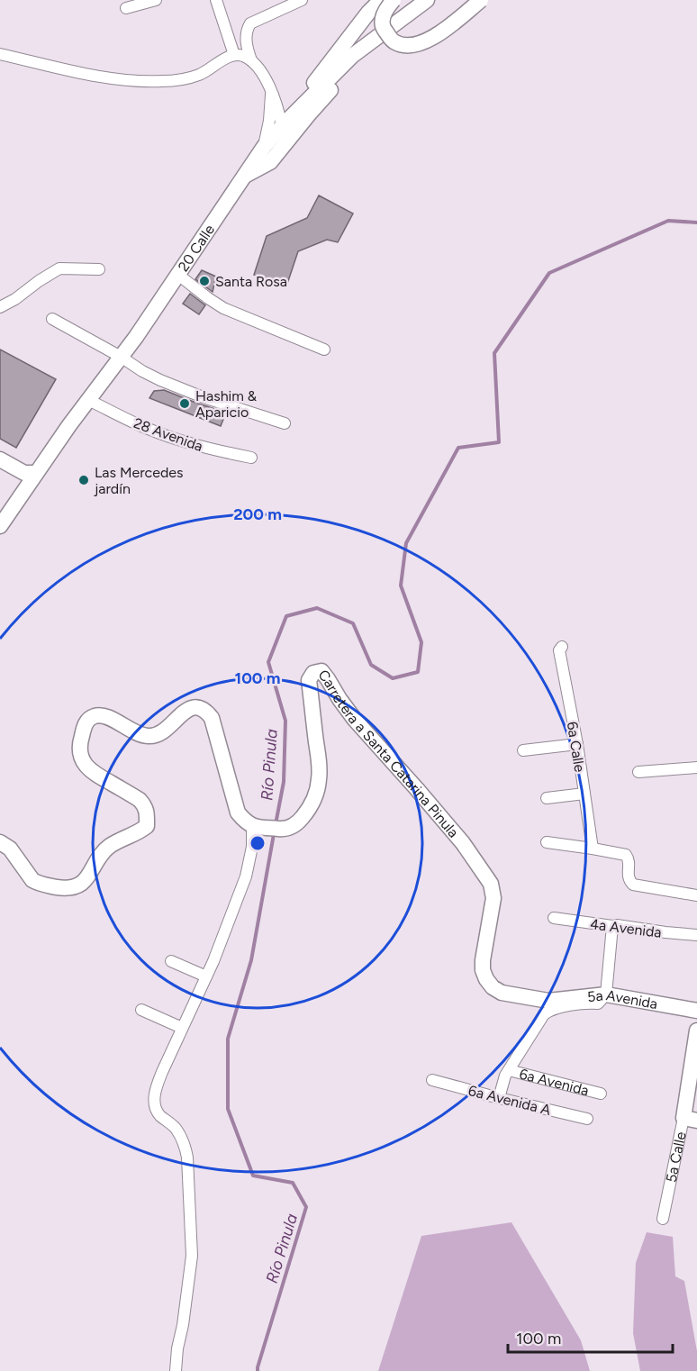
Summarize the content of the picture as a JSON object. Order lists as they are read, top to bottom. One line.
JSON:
{"streets":{"street":["20 Calle","28 Avenida","6a Calle","Carretera a Santa Catarina Pinula","4a Avenida","5a Avenida","6a Avenida","6a Avenida A","5a Calle"]},"crossings":[["20 Calle","28 Avenida"],["Carretera a Santa Catarina Pinula","5a Avenida"]],"water":["Río Pinula"],"places":["Santa Rosa","Hashim & Aparicio","Las Mercedes jardín"],"scale_bar":"100 m","rings":["200 m","100 m"]}
